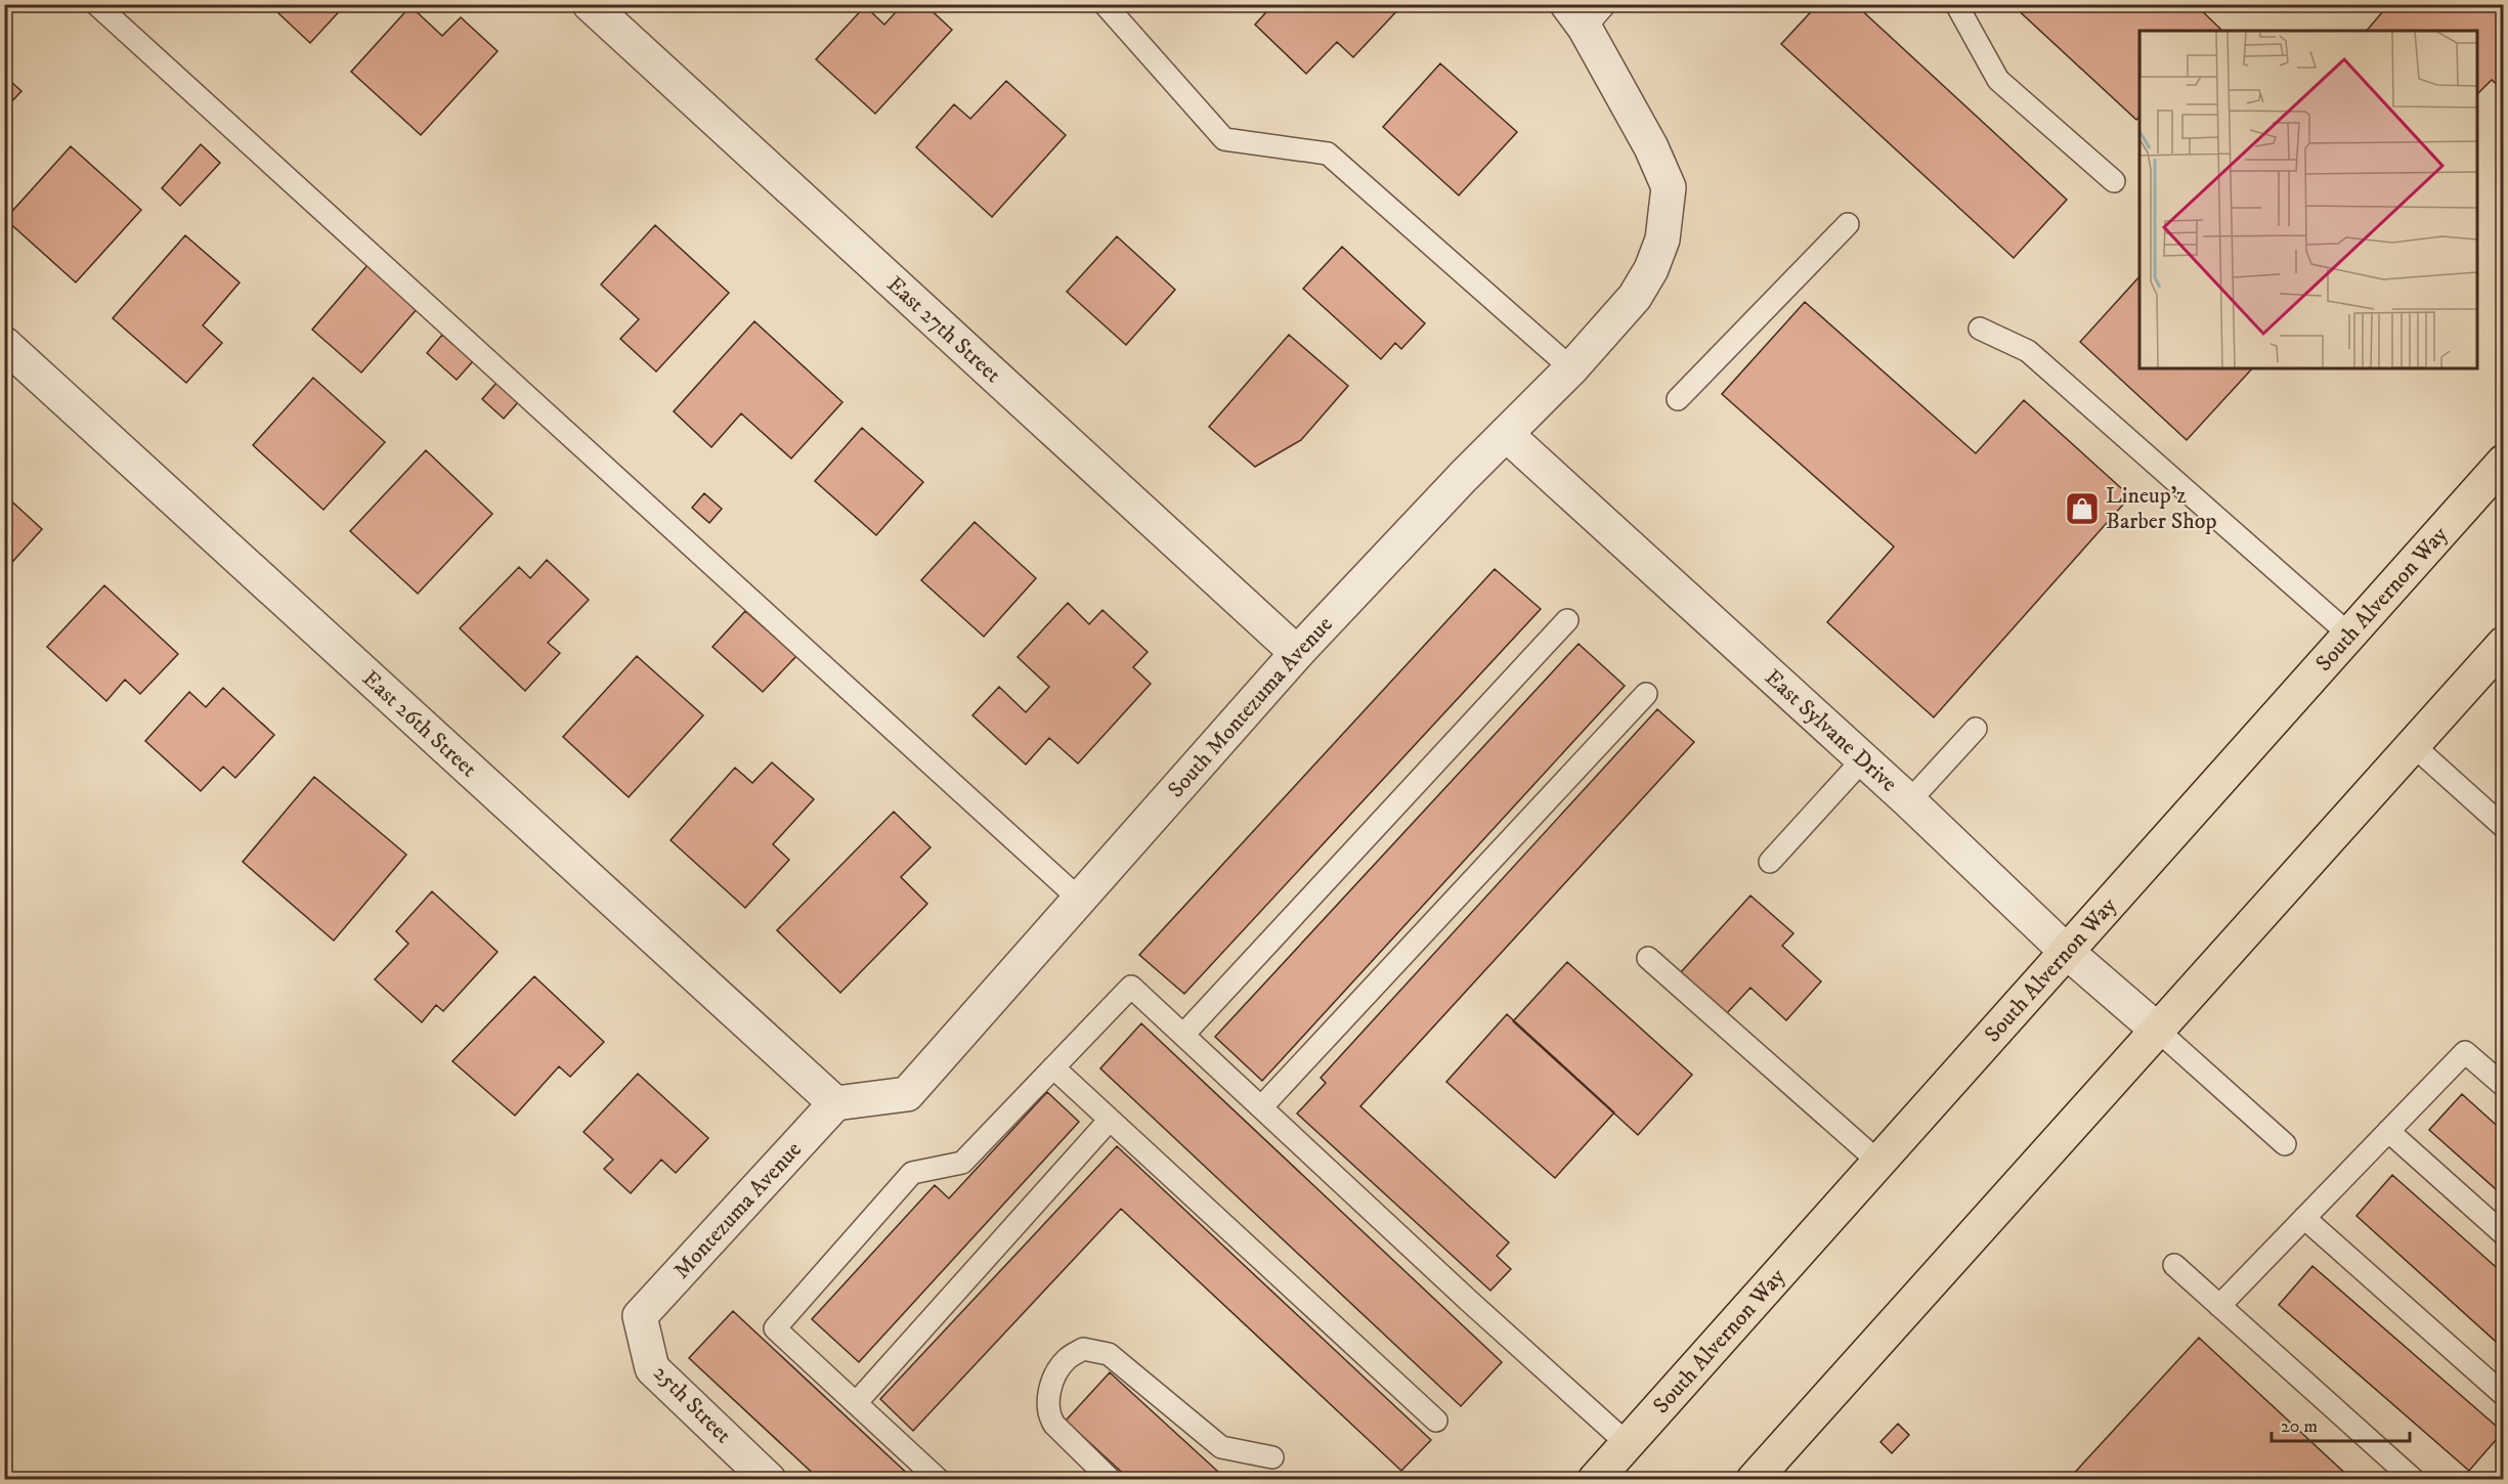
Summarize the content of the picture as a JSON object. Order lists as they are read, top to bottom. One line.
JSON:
{"streets":{"main road":["South Alvernon Way"],"street":["East 27th Street","South Montezuma Avenue","East 26th Street","East Sylvane Drive","Montezuma Avenue","25th Street"]},"crossings":[["East 27th Street","South Montezuma Avenue"],["South Alvernon Way","East Sylvane Drive"],["South Montezuma Avenue","East 26th Street"],["South Montezuma Avenue","East Sylvane Drive"],["South Montezuma Avenue","Montezuma Avenue"],["East 26th Street","Montezuma Avenue"],["Montezuma Avenue","25th Street"]],"places":{"shop":["Lineup'z Barber Shop"]},"scale_bar":"20 m"}
